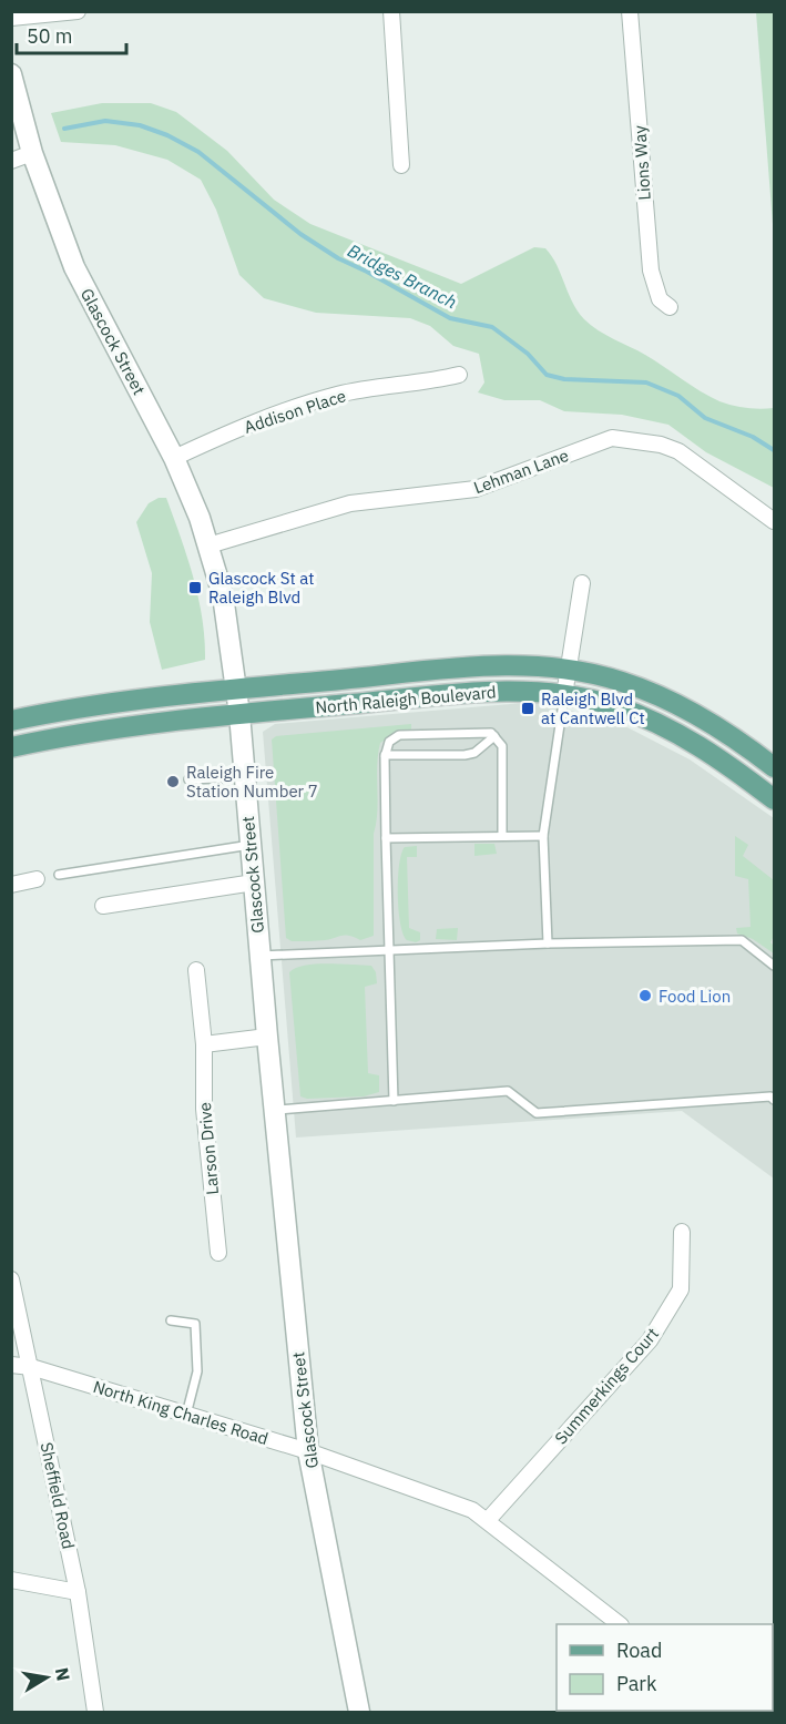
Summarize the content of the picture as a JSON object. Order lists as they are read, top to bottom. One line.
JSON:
{"streets":{"main road":["North Raleigh Boulevard"],"street":["Lions Way","Glascock Street","Addison Place","Lehman Lane","Larson Drive","Summerkings Court","North King Charles Road","Sheffield Road"]},"crossings":[["Glascock Street","Addison Place"],["Glascock Street","Lehman Lane"],["Glascock Street","North Raleigh Boulevard"],["Glascock Street","North King Charles Road"],["Summerkings Court","North King Charles Road"],["North King Charles Road","Sheffield Road"]],"water":["Bridges Branch"],"places":{"transit":["Glascock St at Raleigh Blvd","Raleigh Blvd at Cantwell Ct"],"other":["Raleigh Fire Station Number 7","Food Lion"]},"legend":["Road","Park"],"scale_bar":"50 m","north":"right"}
